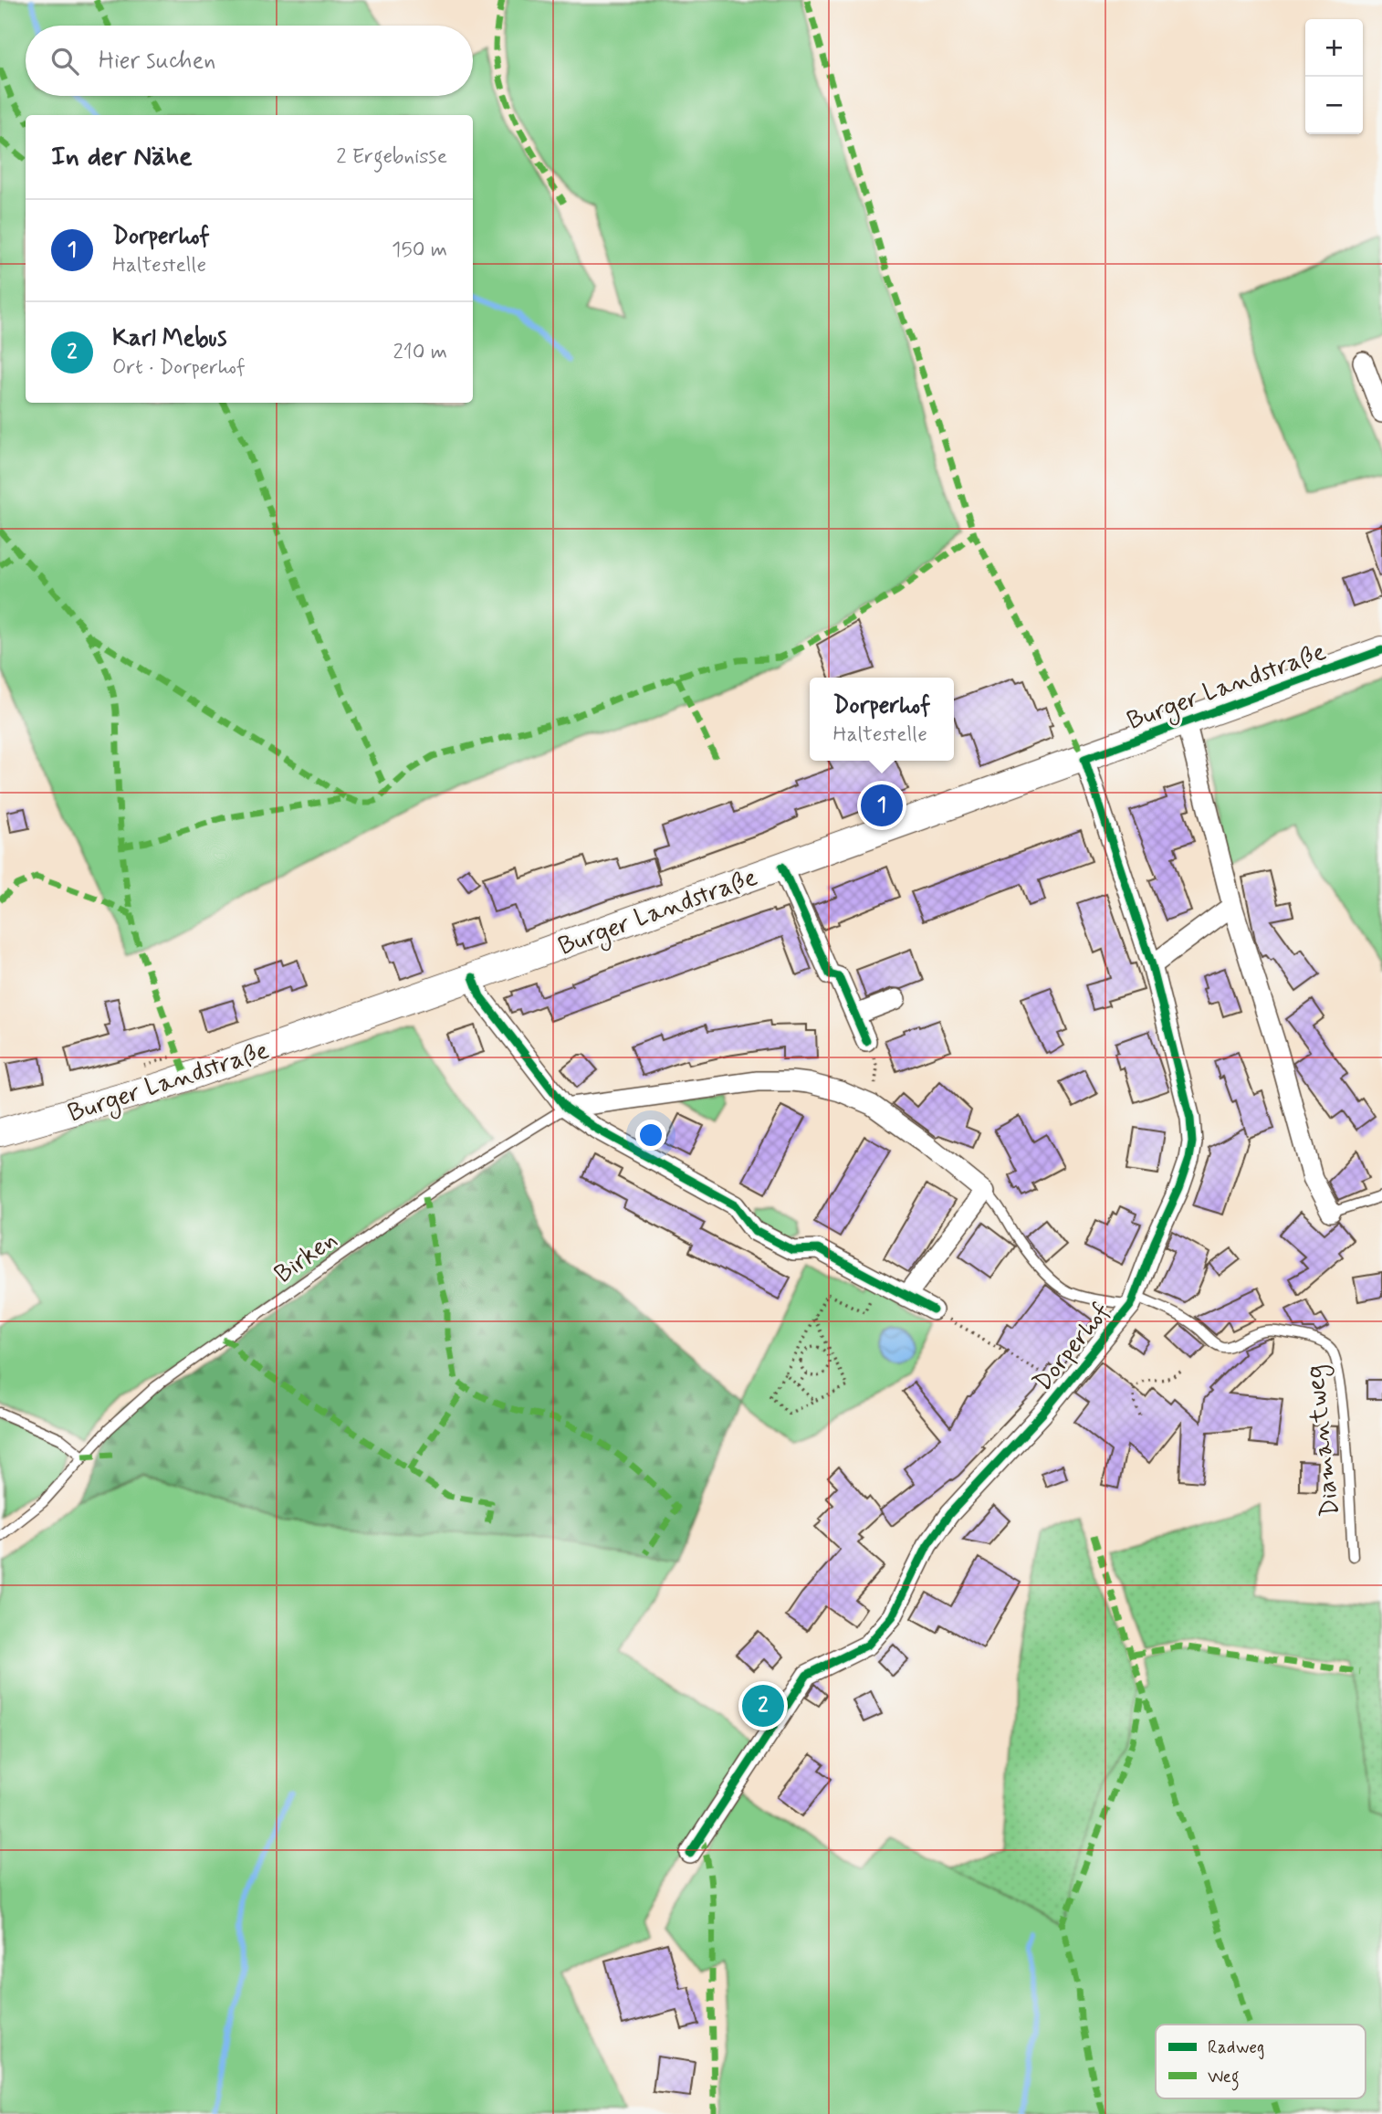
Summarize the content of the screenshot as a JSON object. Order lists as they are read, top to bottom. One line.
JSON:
{"streets":{"main road":["Burger Landstraße"],"street":["Dorperhof"],"lane":["Birken","Diamantweg"]},"crossings":[["Burger Landstraße","Dorperhof"],["Dorperhof","Diamantweg"]],"legend":["Radweg","Weg"],"page":{"map_buttons":["+","−"],"search":"Hier suchen","heading":["In der Nähe","2 Ergebnisse"],"list":[{"mark":"1","name":"Dorperhof","note":"Haltestelle","value":"150 m"},{"mark":"2","name":"Karl Mebus","note":"Ort · Dorperhof","value":"210 m"}],"popup":["Dorperhof","Haltestelle"],"pins":["1","2"]}}
